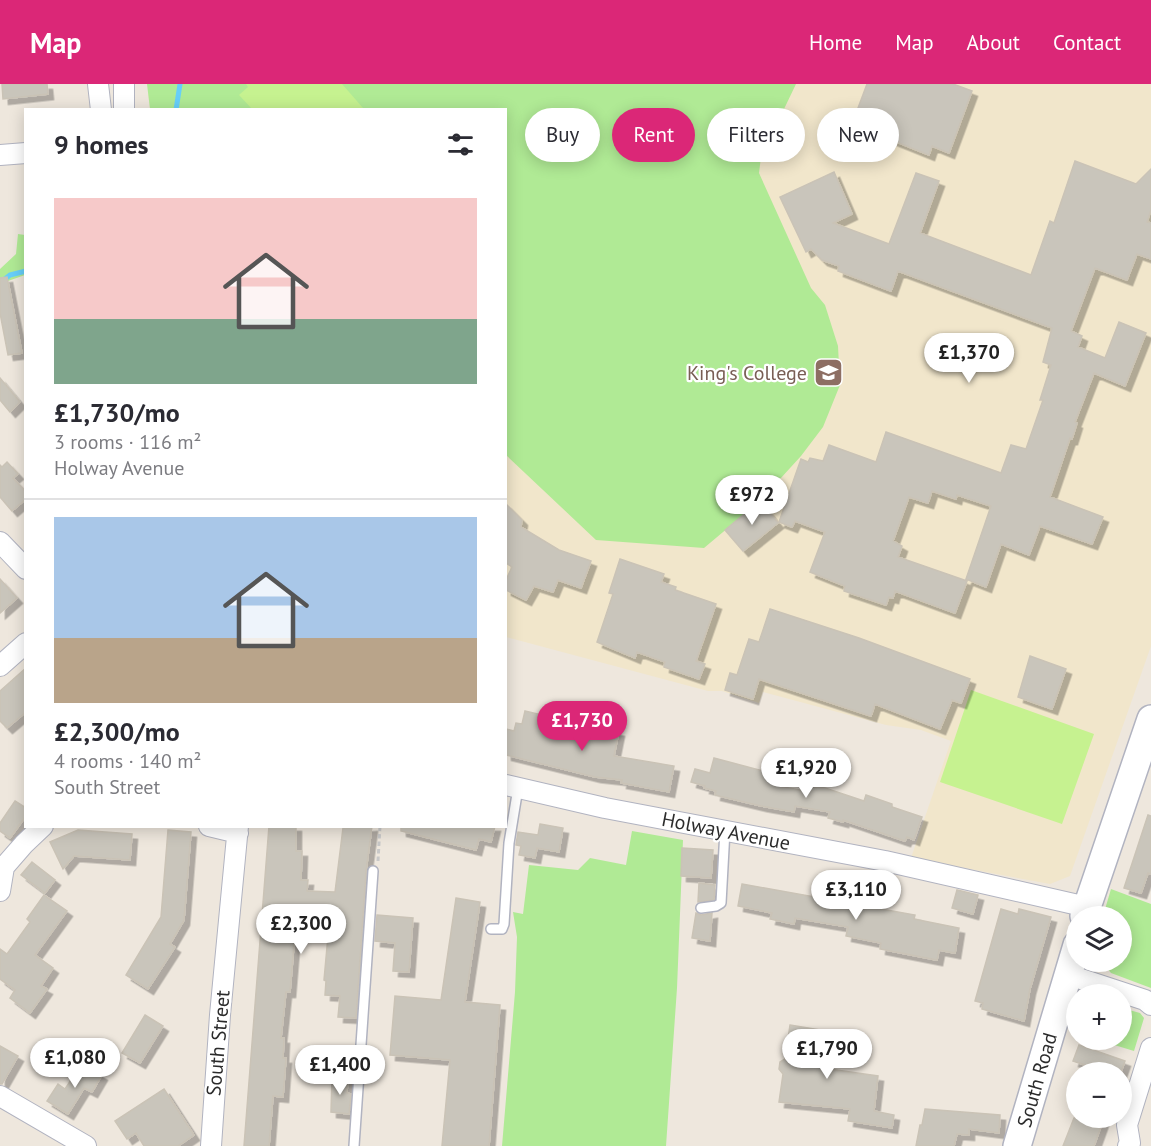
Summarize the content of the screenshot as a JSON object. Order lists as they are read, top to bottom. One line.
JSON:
{"streets":{"main road":["South Road"],"street":["Holway Avenue","South Street"]},"places":{"school or university":["King's College"]},"page":{"header":"Map","nav":["Home","Map","About","Contact"],"chip":["Buy","Rent","Filters","New"],"heading":"9 homes","list":[{"name":"£1,730/mo","note":"3 rooms · 116 m² · Holway Avenue"},{"name":"£2,300/mo","note":"4 rooms · 140 m² · South Street"}],"price":["£1,370","£972","£1,730","£1,920","£3,110","£2,300","£1,790","£1,080","£1,400"],"map_buttons":["+","−"]}}
